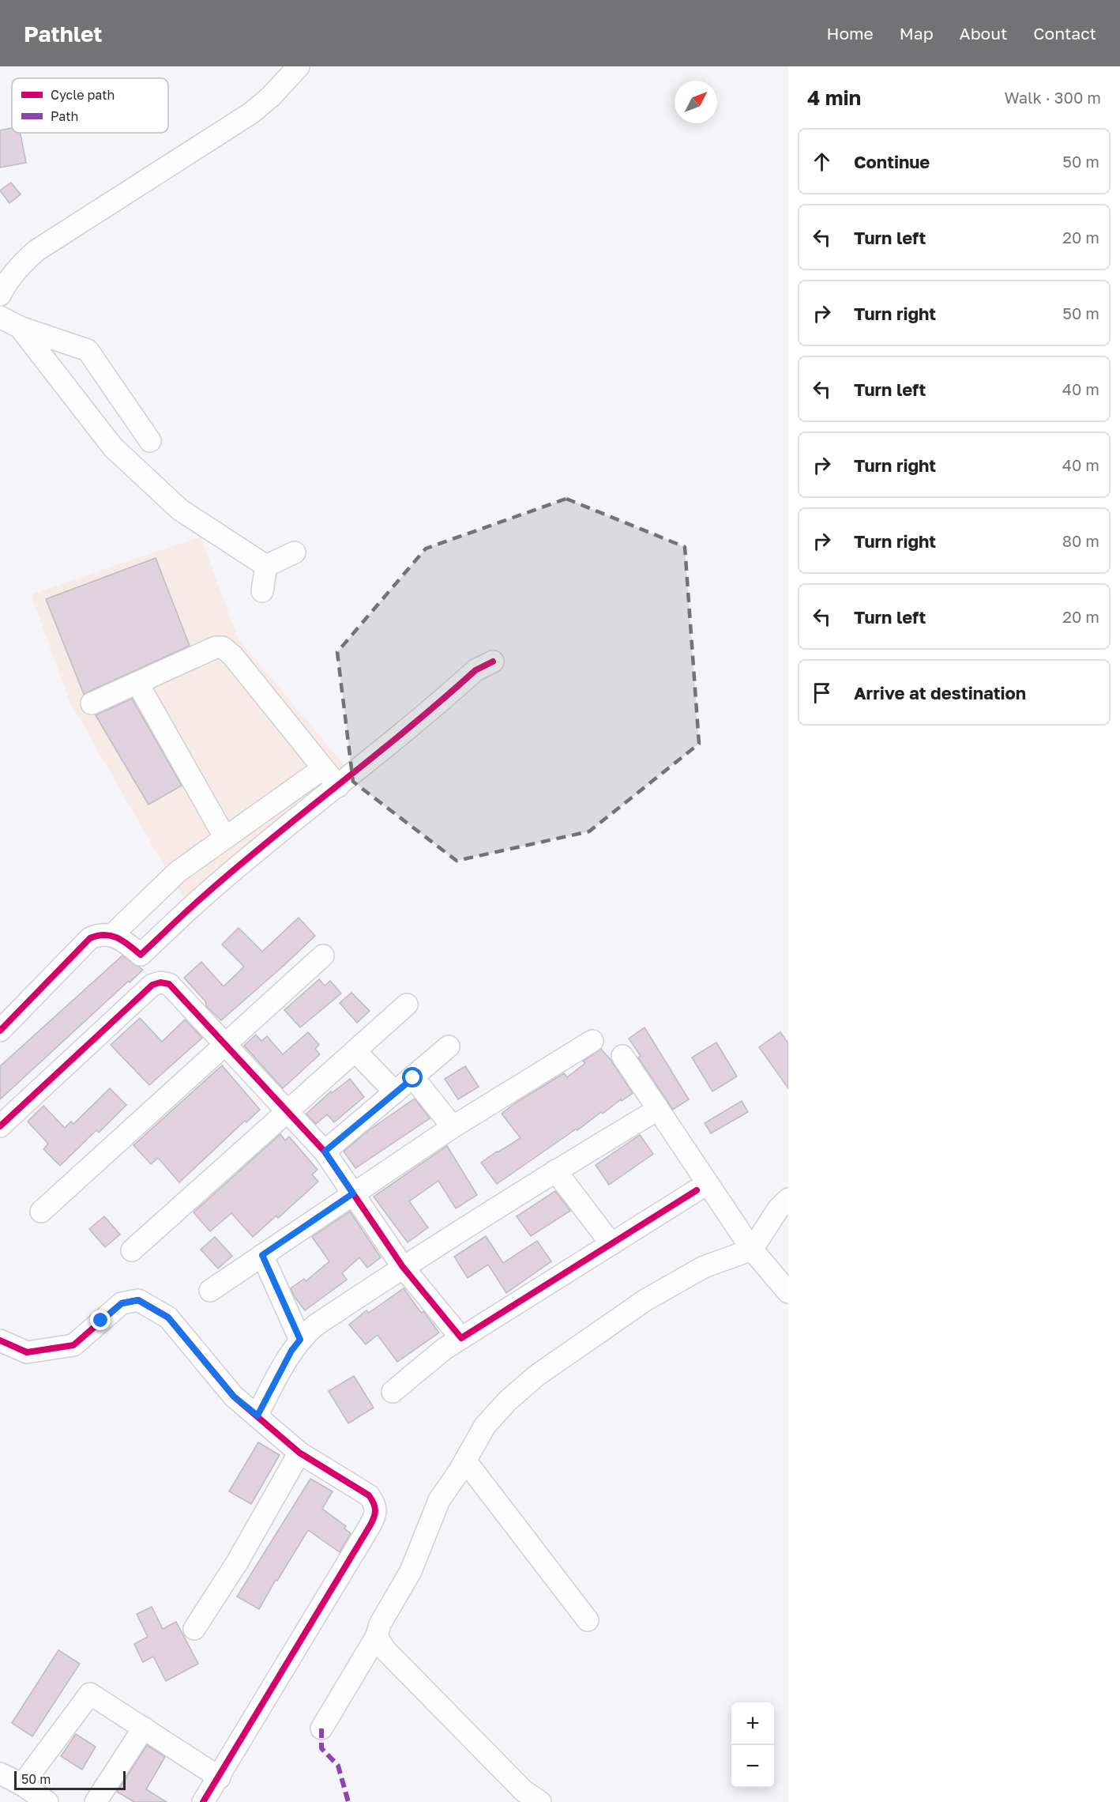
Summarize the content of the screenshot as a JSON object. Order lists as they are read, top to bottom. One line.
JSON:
{"legend":["Cycle path","Path"],"scale_bar":"50 m","north":"top right","page":{"header":"Pathlet","nav":["Home","Map","About","Contact"],"heading":["4 min","Walk · 300 m"],"list":[["Continue","50 m"],["Turn left","20 m"],["Turn right","50 m"],["Turn left","40 m"],["Turn right","40 m"],["Turn right","80 m"],["Turn left","20 m"],"Arrive at destination"],"map_buttons":["+","−"],"scale":"50 m"}}
